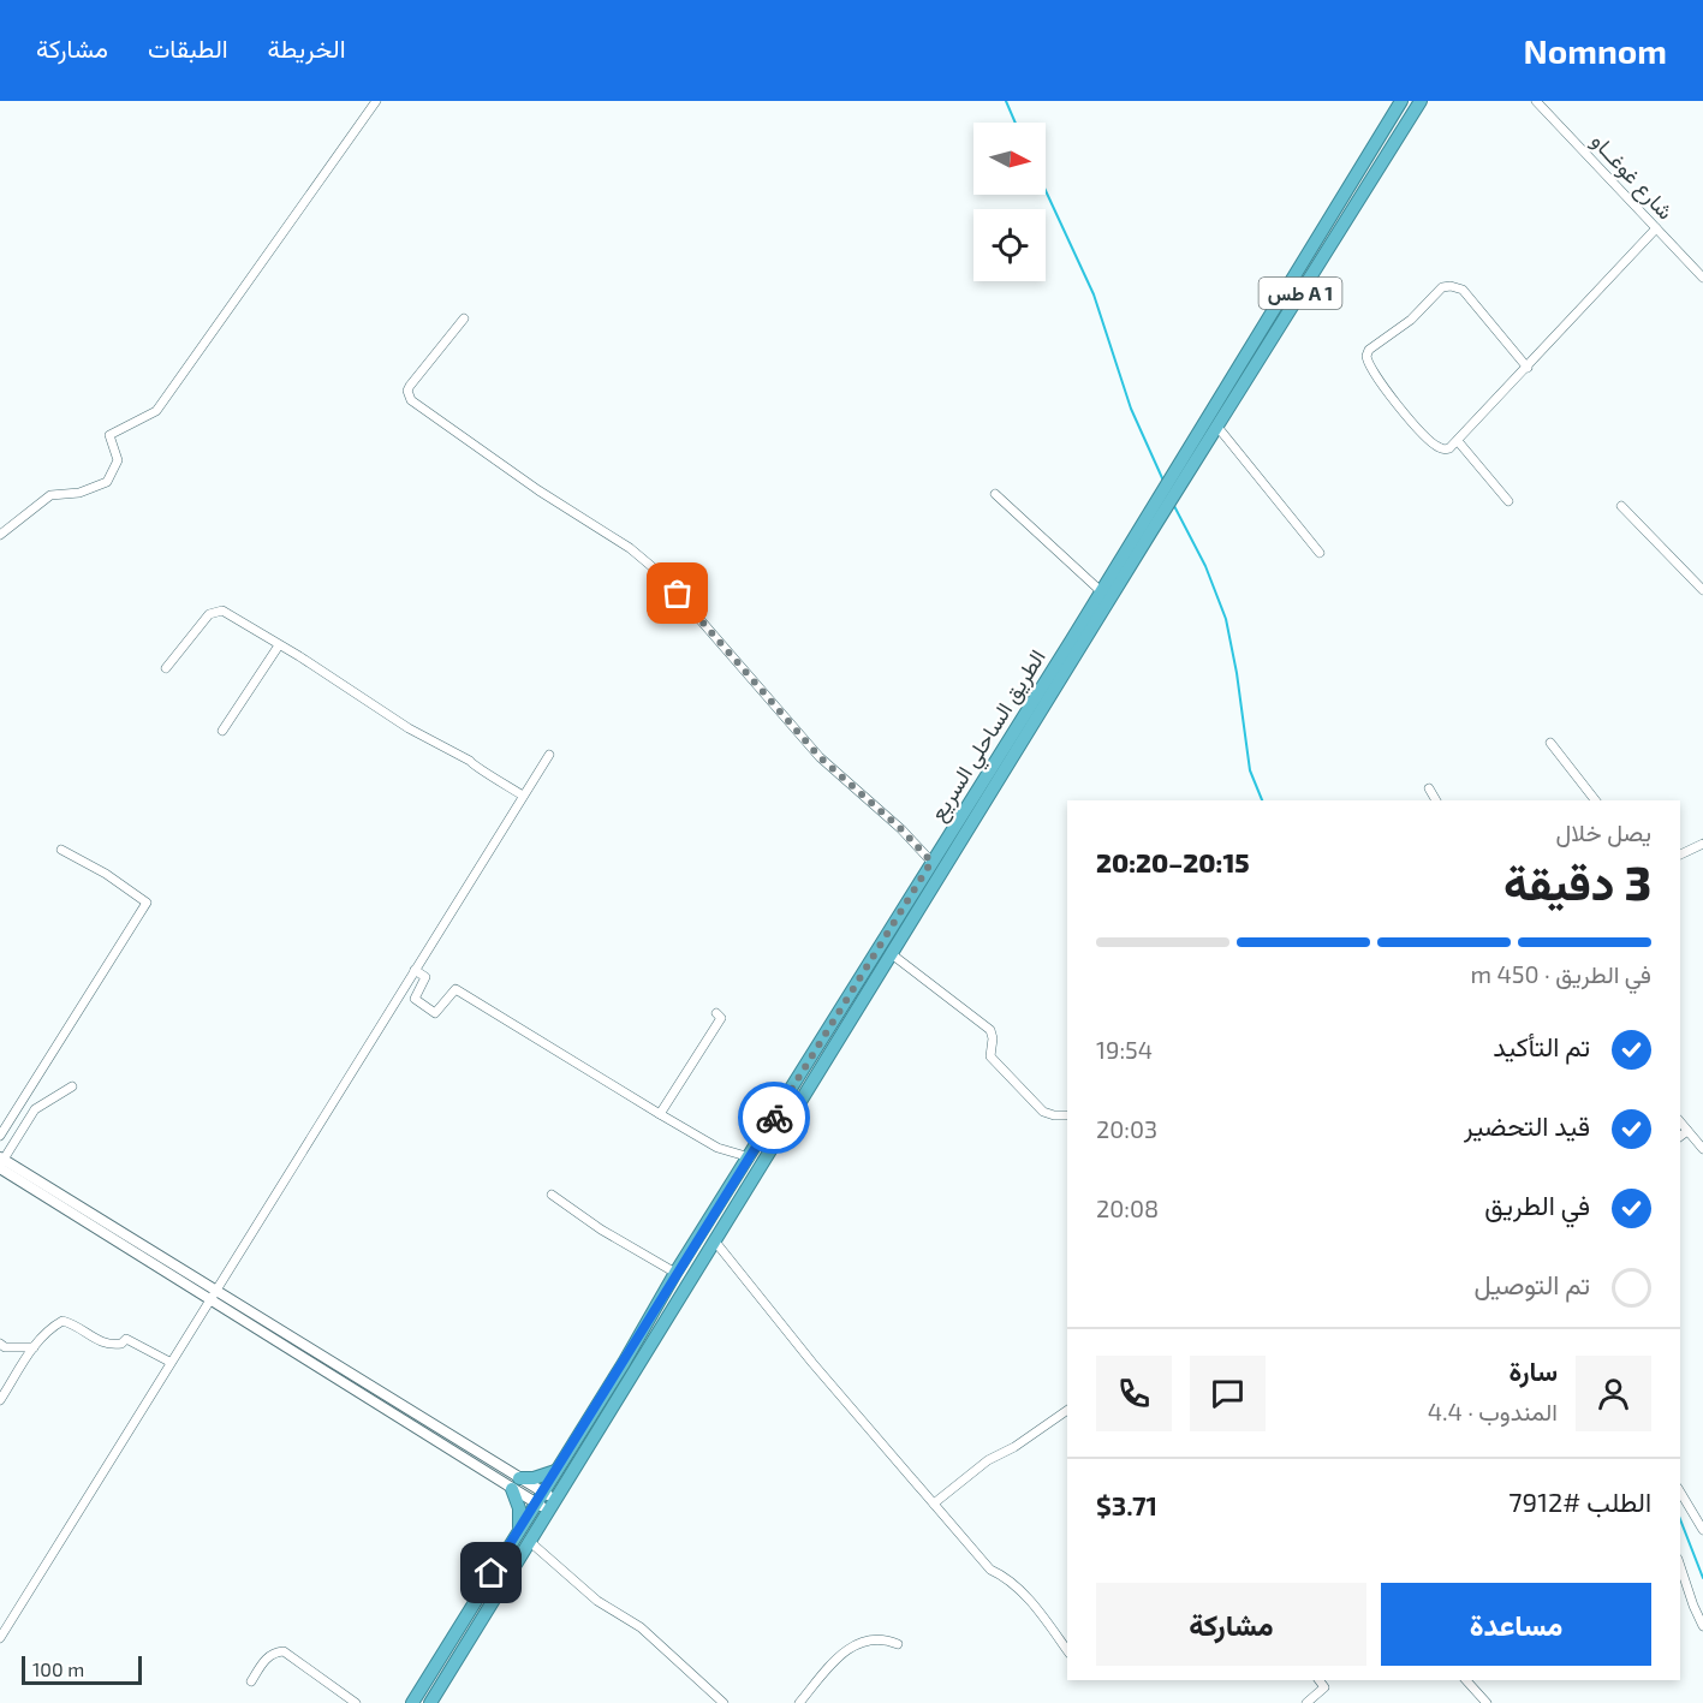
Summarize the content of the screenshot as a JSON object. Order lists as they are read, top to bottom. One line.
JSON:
{"streets":{"highway":["طس A 1","الطريق الساحلي السريع"],"street":["شارع غوغــاو"]},"scale_bar":"100 m","north":"right","page":{"header":"Nomnom","nav":["الخريطة","الطبقات","مشاركة"],"heading":["3 دقيقة","يصل خلال","20:15–20:20"],"panel":["سارة","المندوب · 4.4","الطلب #7912","$3.71"],"bar":"في الطريق · 450 m","list":[["تم التأكيد","19:54"],["قيد التحضير","20:03"],["في الطريق","20:08"],"تم التوصيل"],"buttons":["مساعدة","مشاركة"],"scale":"100 m"}}
